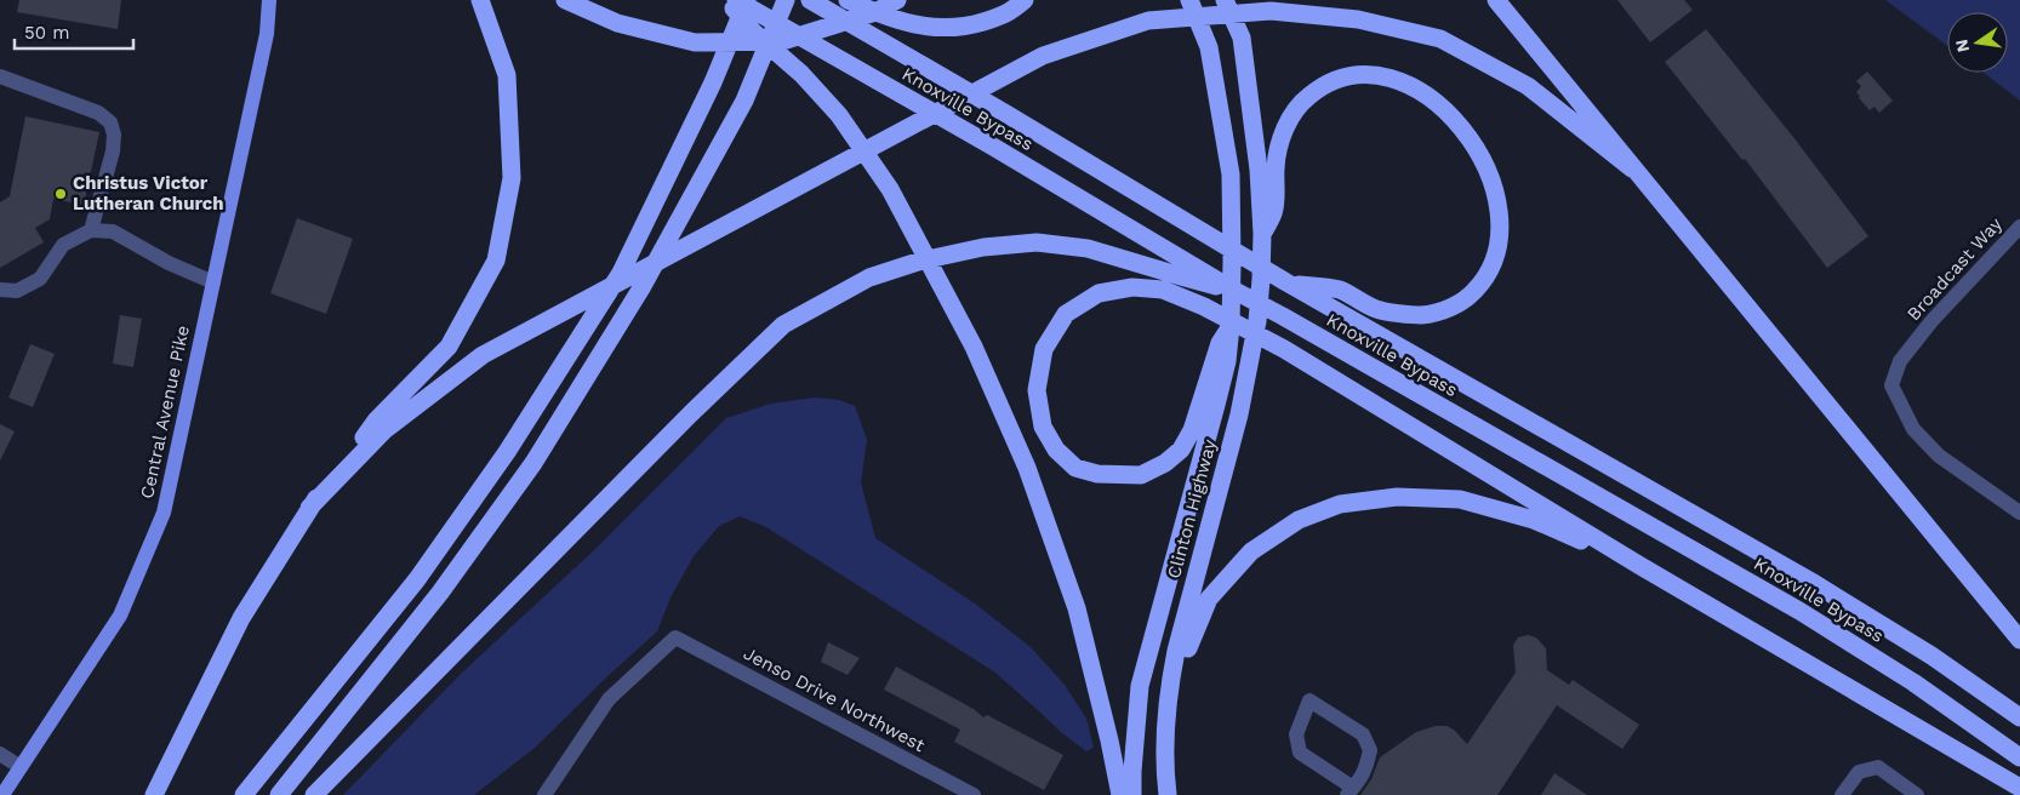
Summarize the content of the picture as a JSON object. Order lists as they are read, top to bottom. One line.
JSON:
{"streets":{"highway":["Knoxville Bypass","Clinton Highway"],"main road":["Central Avenue Pike"],"street":["Broadcast Way","Jenso Drive Northwest"]},"places":["Christus Victor Lutheran Church"],"scale_bar":"50 m","north":"left"}
